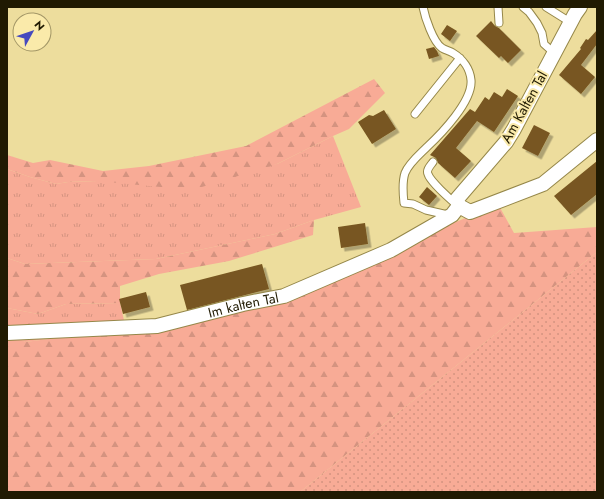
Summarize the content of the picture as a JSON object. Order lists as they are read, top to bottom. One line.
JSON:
{"streets":{"street":["Am Kalten Tal","Im kalten Tal"]},"crossings":[["Am Kalten Tal","Im kalten Tal"]],"north":"top right"}
